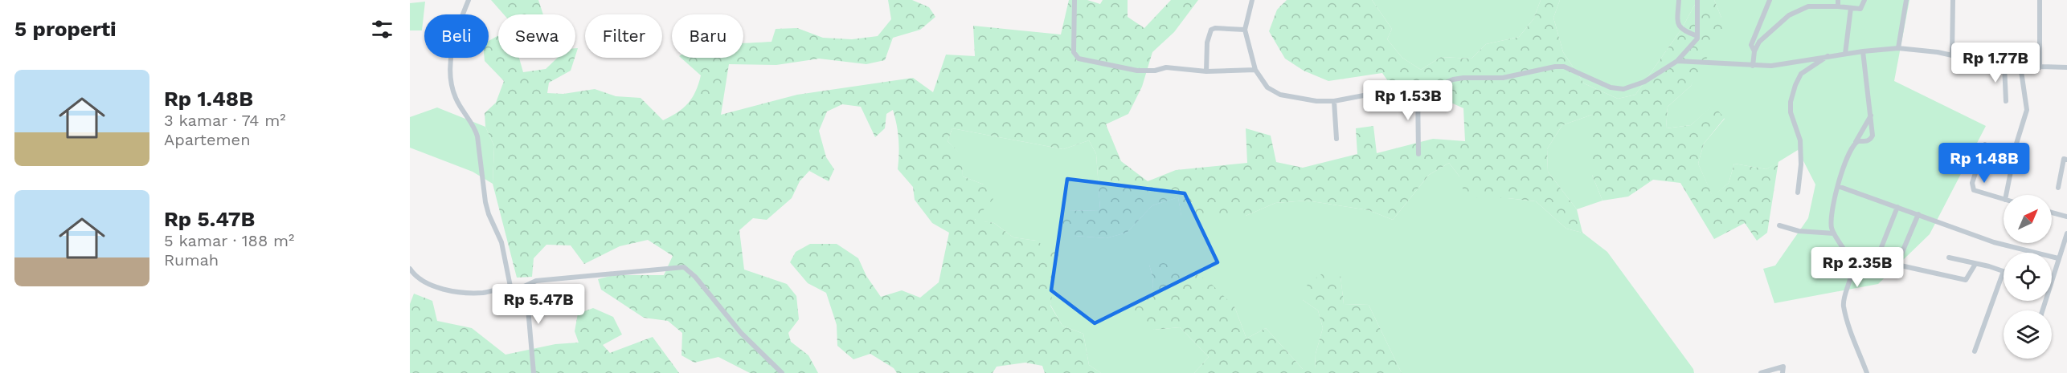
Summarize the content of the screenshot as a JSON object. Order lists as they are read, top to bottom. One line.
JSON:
{"north":"top right","page":{"heading":"5 properti","chip":["Beli","Sewa","Filter","Baru"],"price":["Rp 1.77B","Rp 1.53B","Rp 1.48B","Rp 2.35B","Rp 5.47B"],"list":[{"name":"Rp 1.48B","note":"3 kamar · 74 m² · Apartemen"},{"name":"Rp 5.47B","note":"5 kamar · 188 m² · Rumah"}]}}
